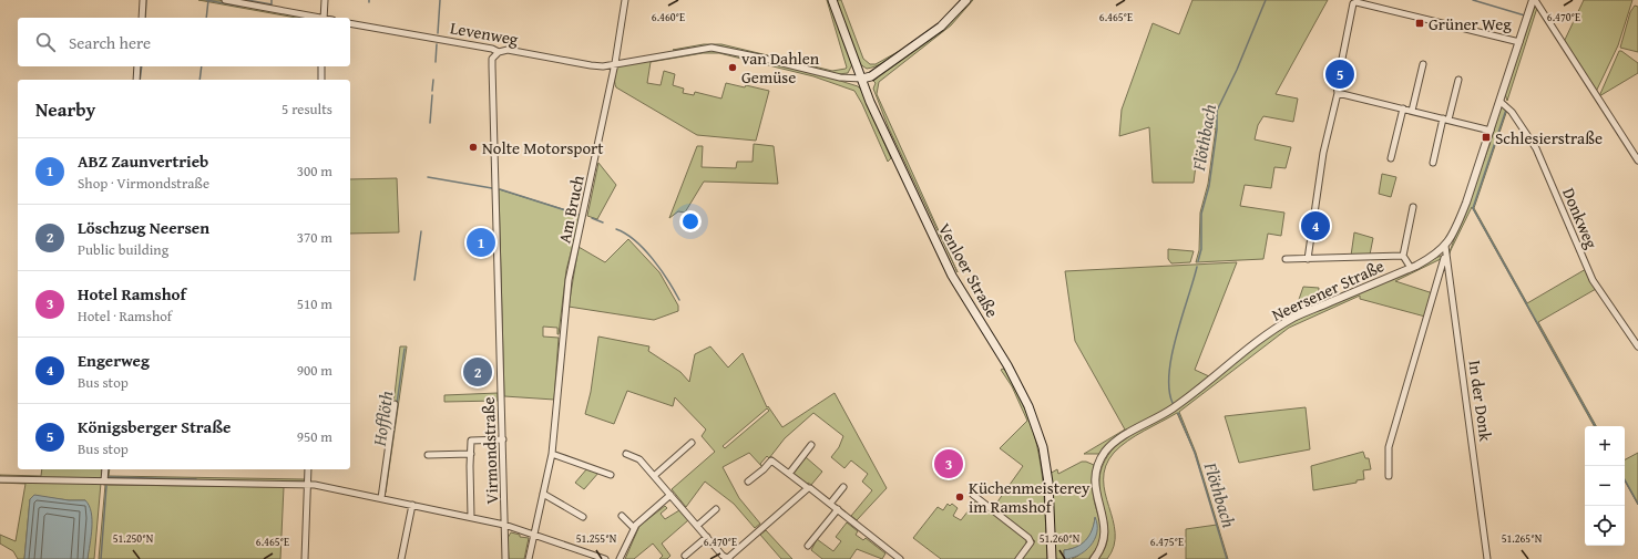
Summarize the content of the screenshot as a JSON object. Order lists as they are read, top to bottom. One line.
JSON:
{"streets":{"main road":["Venloer Straße"],"street":["Levenweg","Am Bruch","Donkweg","Neersener Straße","In der Donk","Virmondstraße"]},"crossings":[["Levenweg","Am Bruch"],["Levenweg","Virmondstraße"],["Donkweg","Neersener Straße"],["Neersener Straße","In der Donk"]],"water":["Flöthbach","Hofflöth"],"places":{"transit":["Grüner Weg","Schlesierstraße"],"other":["van Dahlen Gemüse","Nolte Motorsport","Küchenmeisterey im Ramshof"]},"page":{"search":"Search here","pins":["5","4","1","2","3"],"heading":["Nearby","5 results"],"list":[{"mark":"1","name":"ABZ Zaunvertrieb","note":"Shop · Virmondstraße","value":"300 m"},{"mark":"2","name":"Löschzug Neersen","note":"Public building","value":"370 m"},{"mark":"3","name":"Hotel Ramshof","note":"Hotel · Ramshof","value":"510 m"},{"mark":"4","name":"Engerweg","note":"Bus stop","value":"900 m"},{"mark":"5","name":"Königsberger Straße","note":"Bus stop","value":"950 m"}],"map_buttons":["+","−"]},"coordinates":["6.460°E","6.465°E","6.470°E","51.250°N","51.255°N","51.260°N","51.265°N","6.475°E"]}
